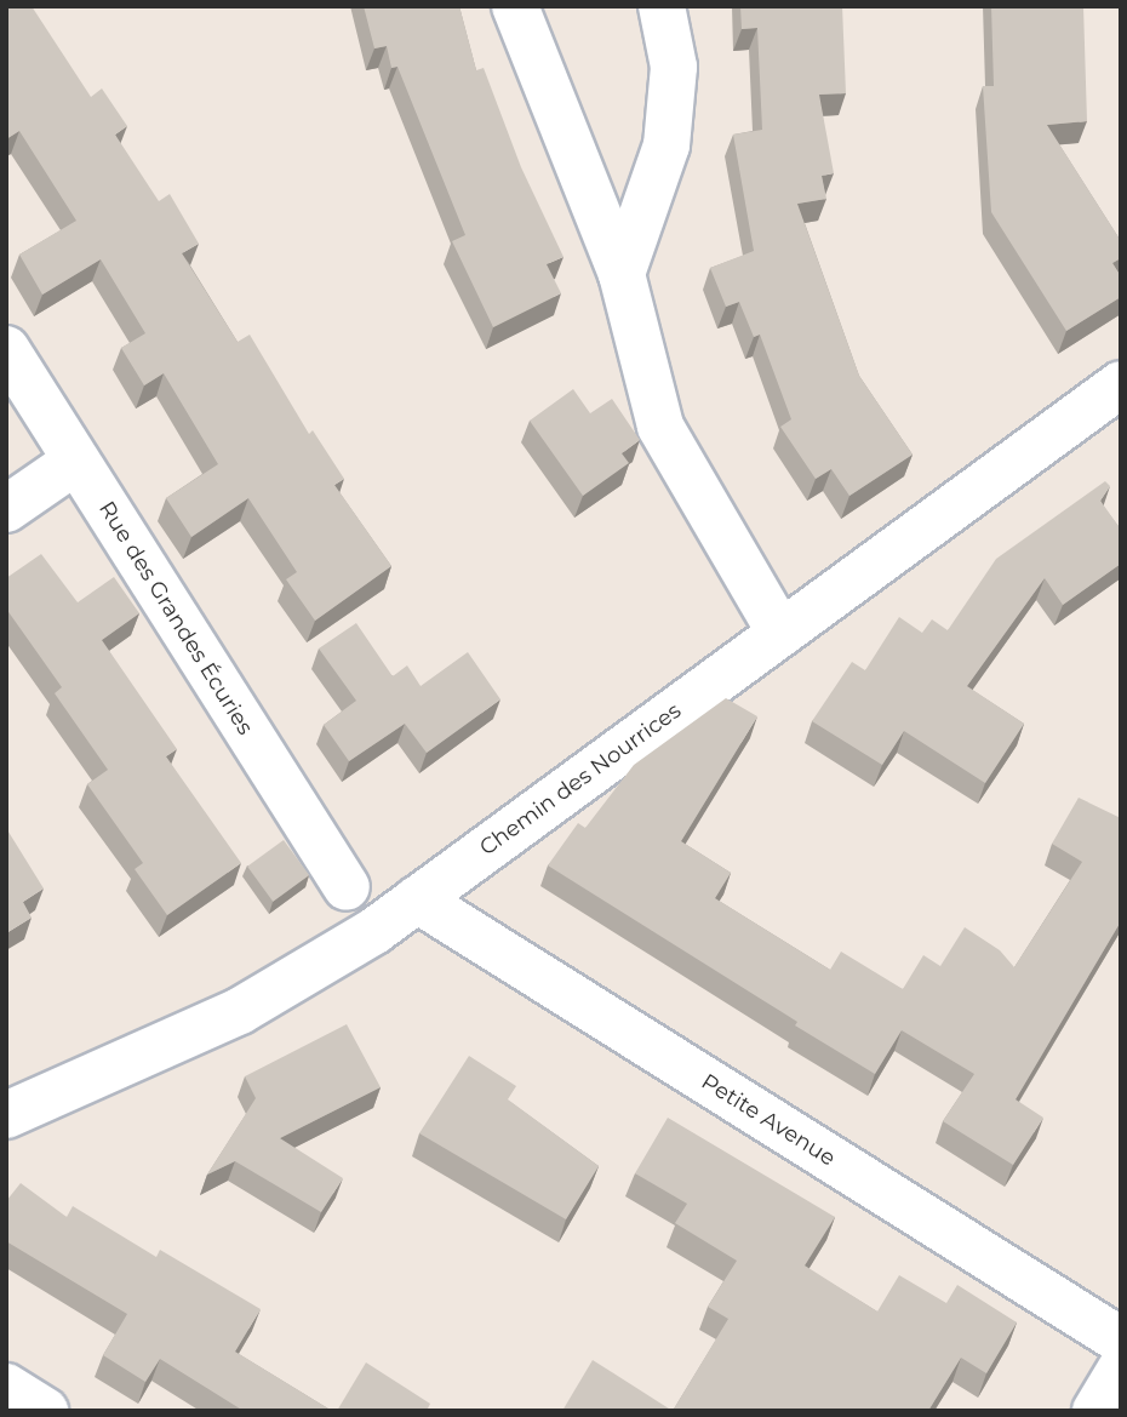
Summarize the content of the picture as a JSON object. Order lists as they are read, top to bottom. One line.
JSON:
{"streets":{"street":["Rue des Grandes Écuries","Chemin des Nourrices","Petite Avenue"]},"crossings":[["Chemin des Nourrices","Petite Avenue"]]}
